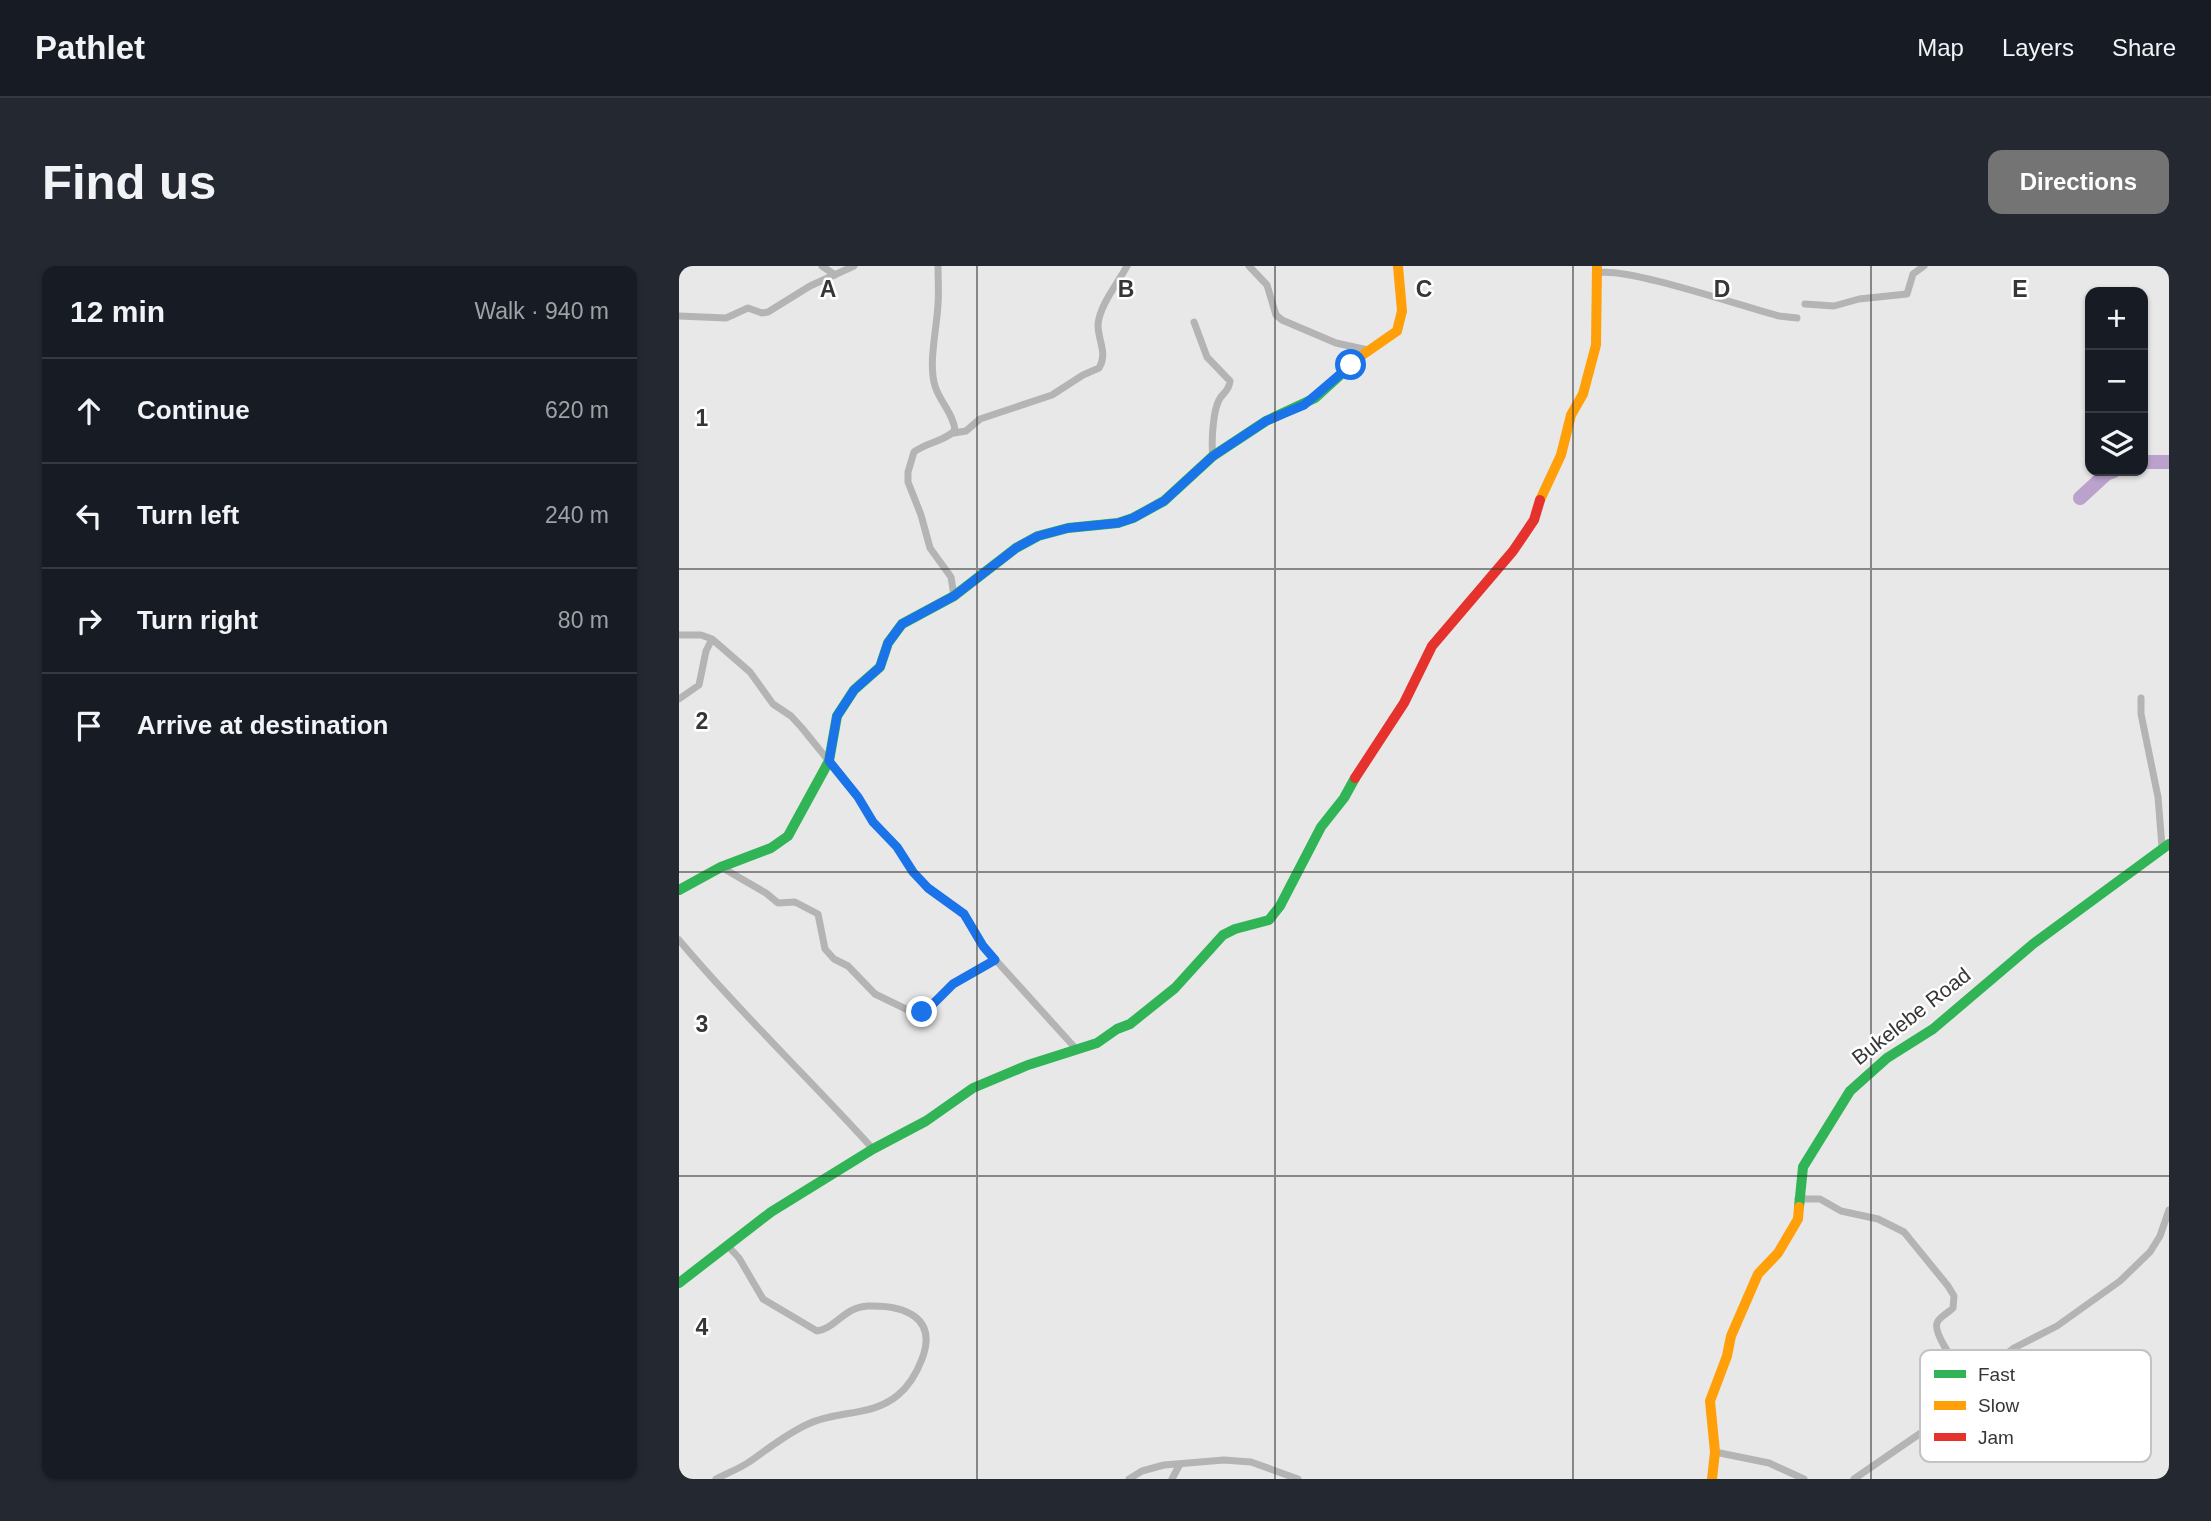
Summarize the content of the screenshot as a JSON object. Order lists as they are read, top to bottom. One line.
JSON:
{"streets":{"street":["Bukelebe Road"]},"legend":["Fast","Slow","Jam"],"page":{"header":"Pathlet","nav":["Map","Layers","Share"],"buttons":"Directions","title":"Find us","heading":["12 min","Walk · 940 m"],"map_buttons":["+","−"],"list":[["Continue","620 m"],["Turn left","240 m"],["Turn right","80 m"],"Arrive at destination"]},"grid":{"columns":["A","B","C","D","E"],"rows":["1","2","3","4"]}}
